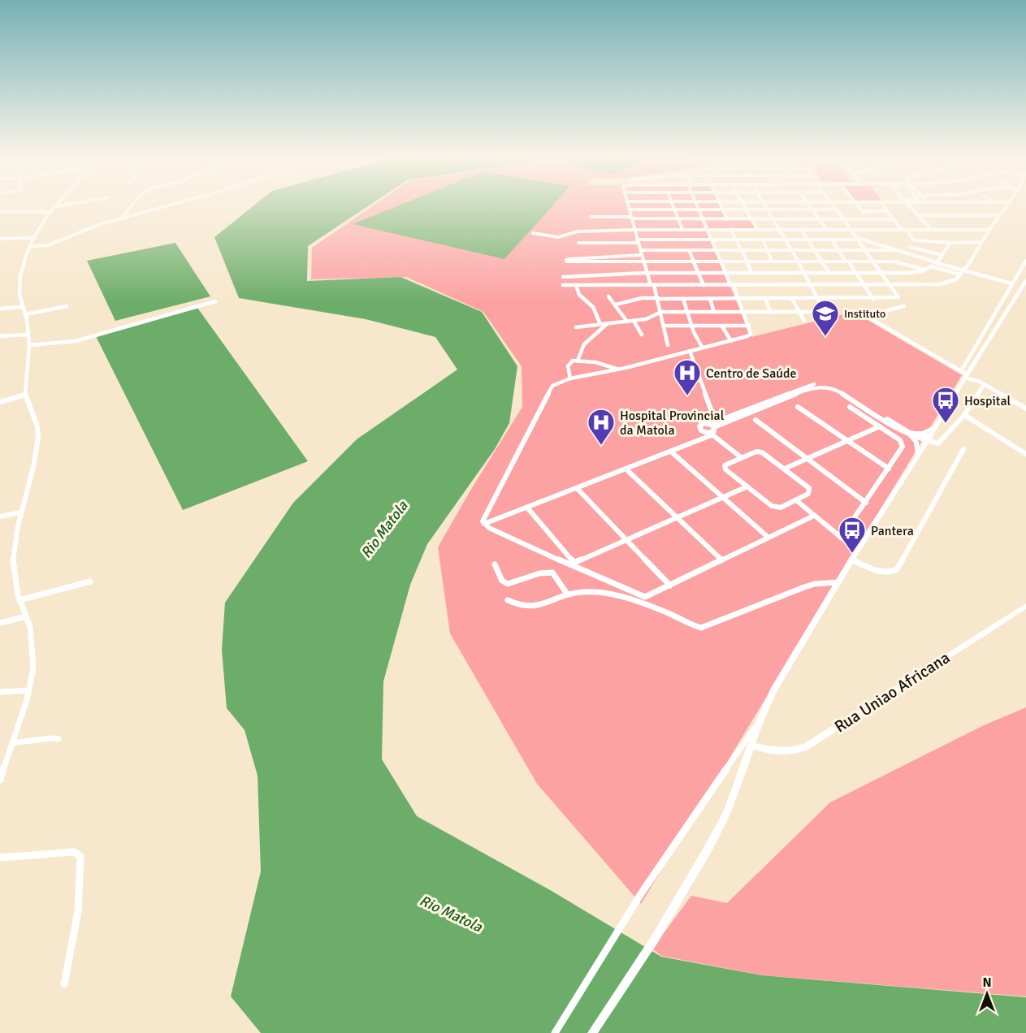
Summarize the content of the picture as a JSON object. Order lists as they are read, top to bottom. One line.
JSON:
{"streets":{"main road":["Rua Uniao Africana"]},"water":["Rio Matola"],"places":{"school or university":["Instituto"],"hospital":["Centro de Saúde","Hospital Provincial da Matola"],"bus stop":["Hospital","Pantera"]},"north":"top"}
